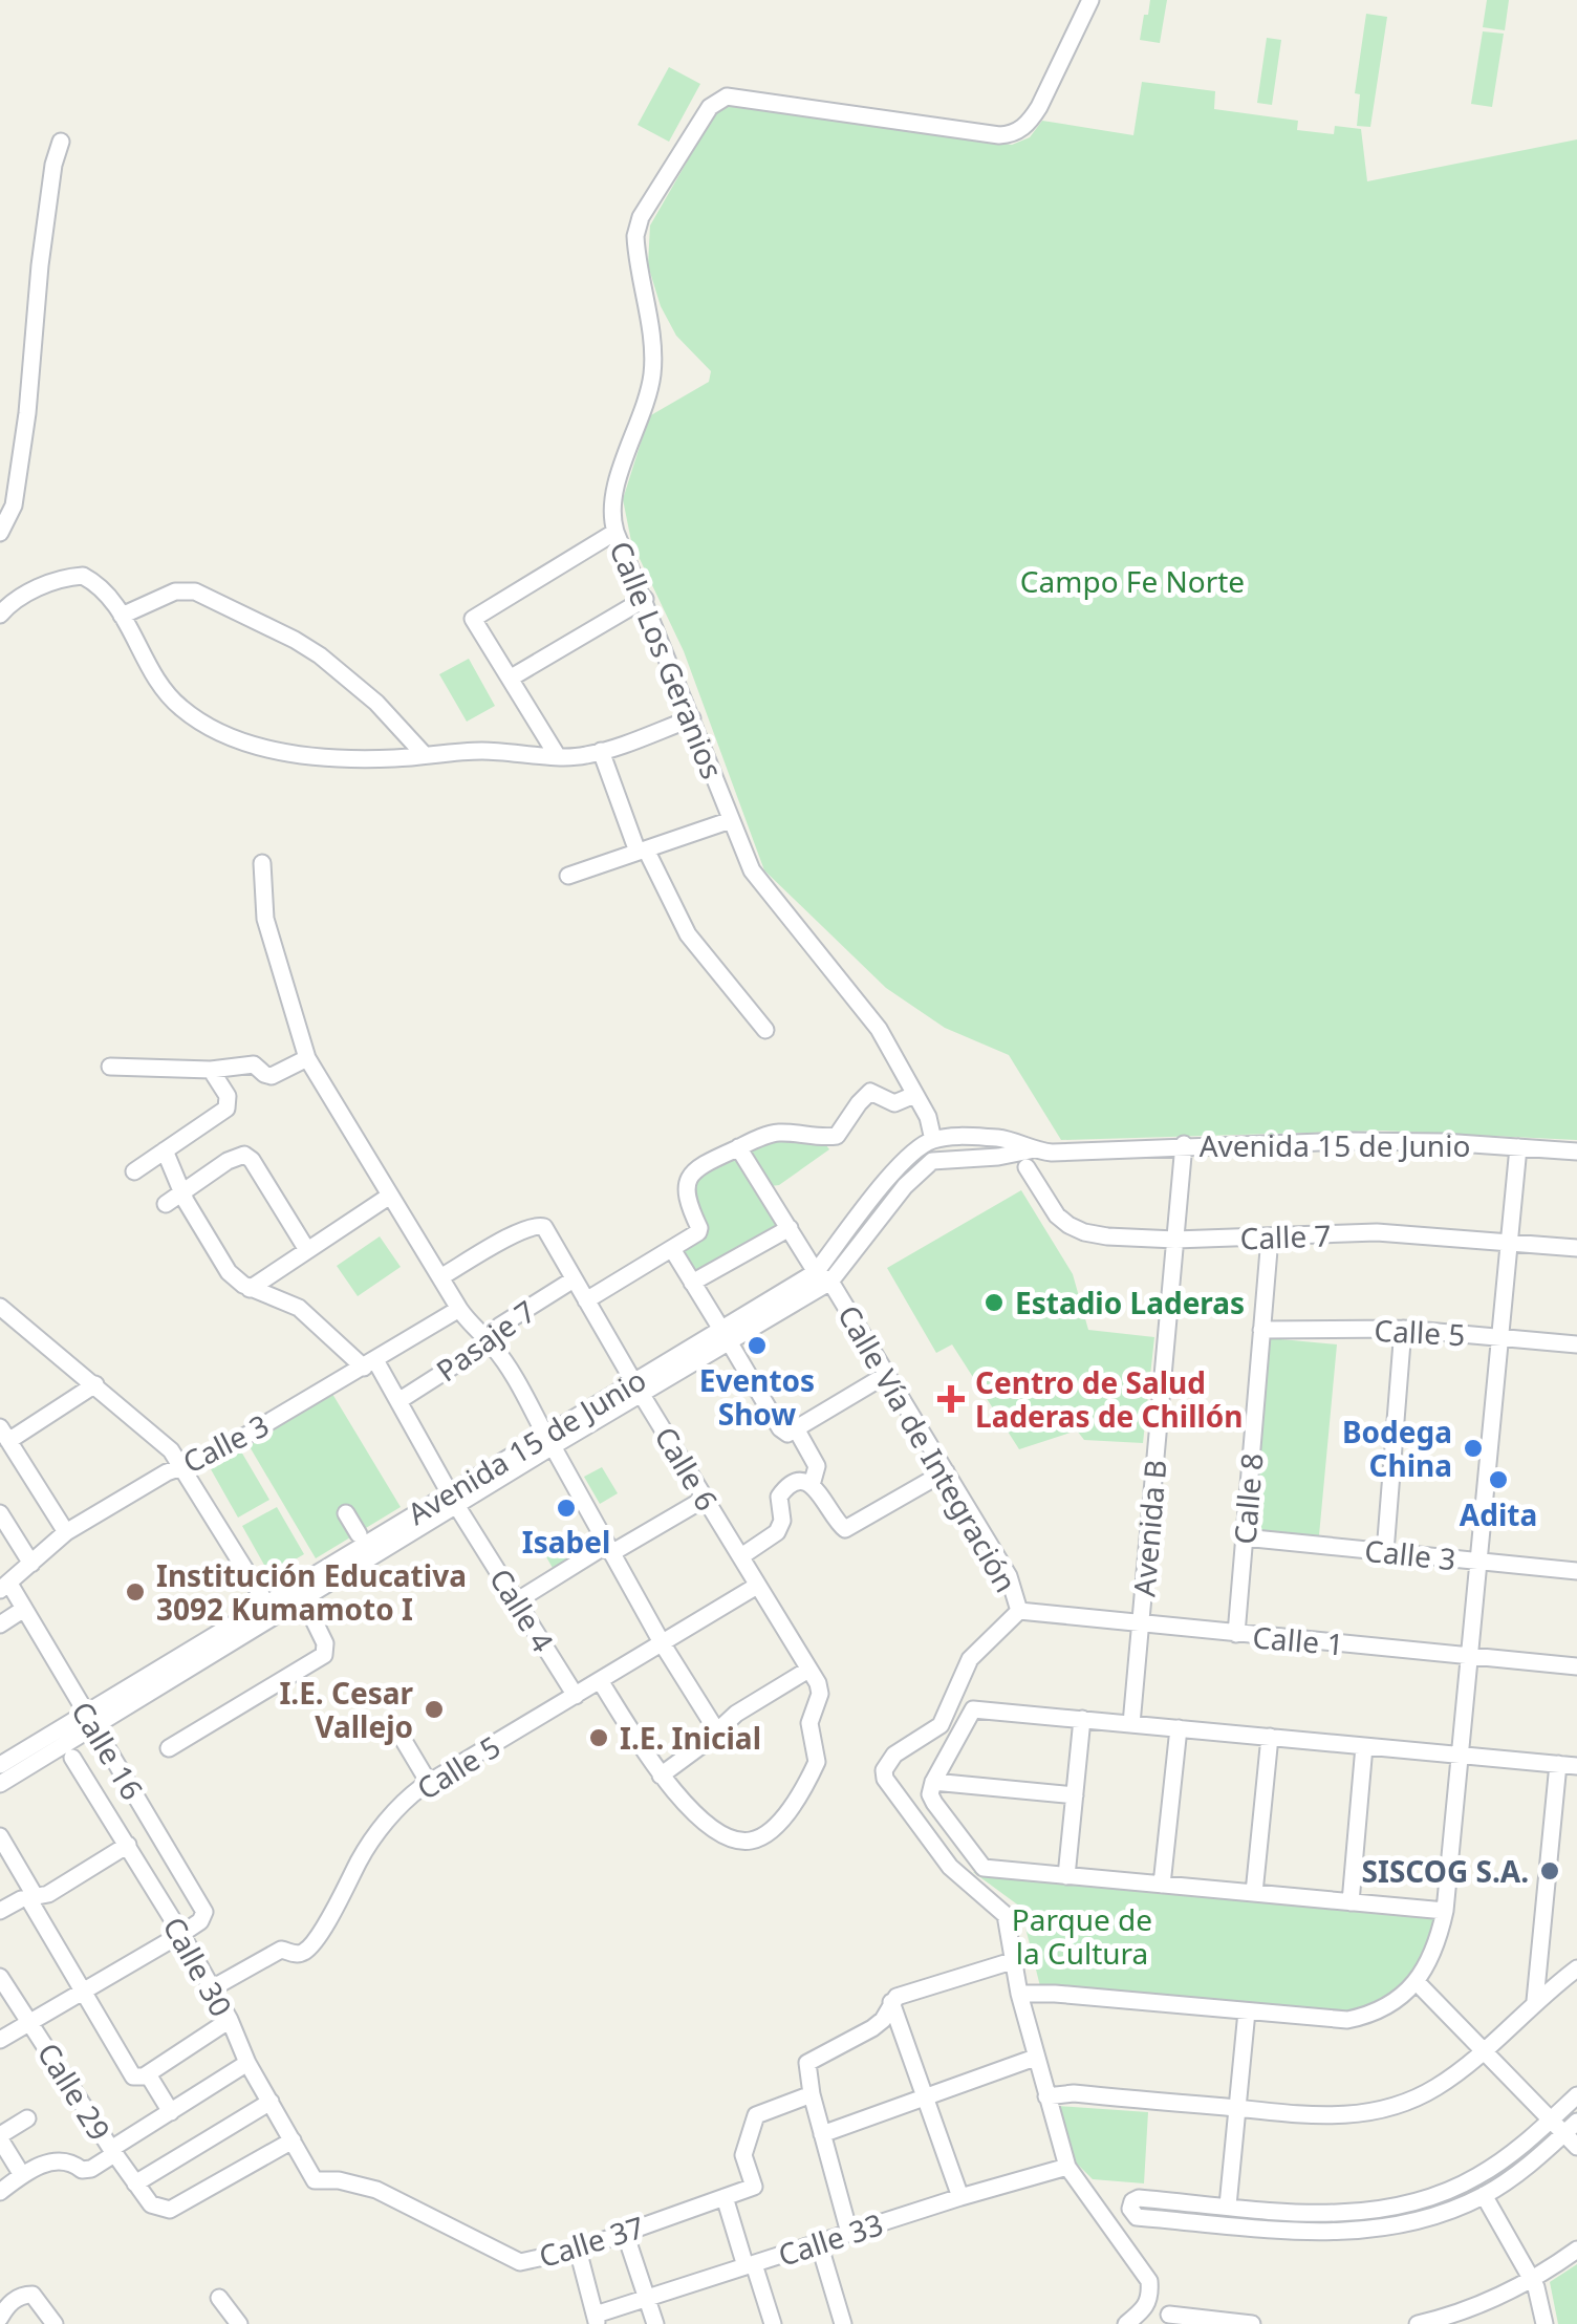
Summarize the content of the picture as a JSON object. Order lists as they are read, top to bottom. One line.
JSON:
{"streets":{"street":["Calle Los Geranios","Avenida 15 de Junio","Calle 7","Calle 5","Pasaje 7","Calle 3","Calle Vía de Integración","Calle 6","Calle 8","Avenida B","Calle 4","Calle 1","Calle 16","Calle 30","Calle 29","Calle 33","Calle 37"]},"crossings":[["Calle Los Geranios","Avenida 15 de Junio"],["Avenida 15 de Junio","Calle 7"],["Avenida 15 de Junio","Calle Vía de Integración"],["Avenida 15 de Junio","Calle 6"],["Avenida 15 de Junio","Avenida B"],["Avenida 15 de Junio","Calle 4"],["Avenida 15 de Junio","Calle 16"],["Calle 7","Calle 8"],["Calle 7","Avenida B"],["Calle 5","Calle 6"],["Calle 5","Calle 8"],["Calle 5","Calle 4"],["Calle 5","Calle 30"],["Pasaje 7","Calle 6"],["Pasaje 7","Calle 4"],["Calle 3","Calle 8"],["Calle 3","Calle 4"],["Calle 3","Calle 16"],["Calle Vía de Integración","Calle 1"],["Calle Vía de Integración","Calle 33"],["Calle 8","Calle 1"],["Avenida B","Calle 1"],["Calle 16","Calle 30"],["Calle 30","Calle 29"],["Calle 30","Calle 37"]],"parks":["Campo Fe Norte","Parque de la Cultura"],"places":{"other":["Estadio Laderas","Eventos Show","Bodega China","Adita","Isabel","Institución Educativa 3092 Kumamoto I","I.E. Cesar Vallejo","I.E. Inicial","SISCOG S.A."],"health":["Centro de Salud Laderas de Chillón"]}}
